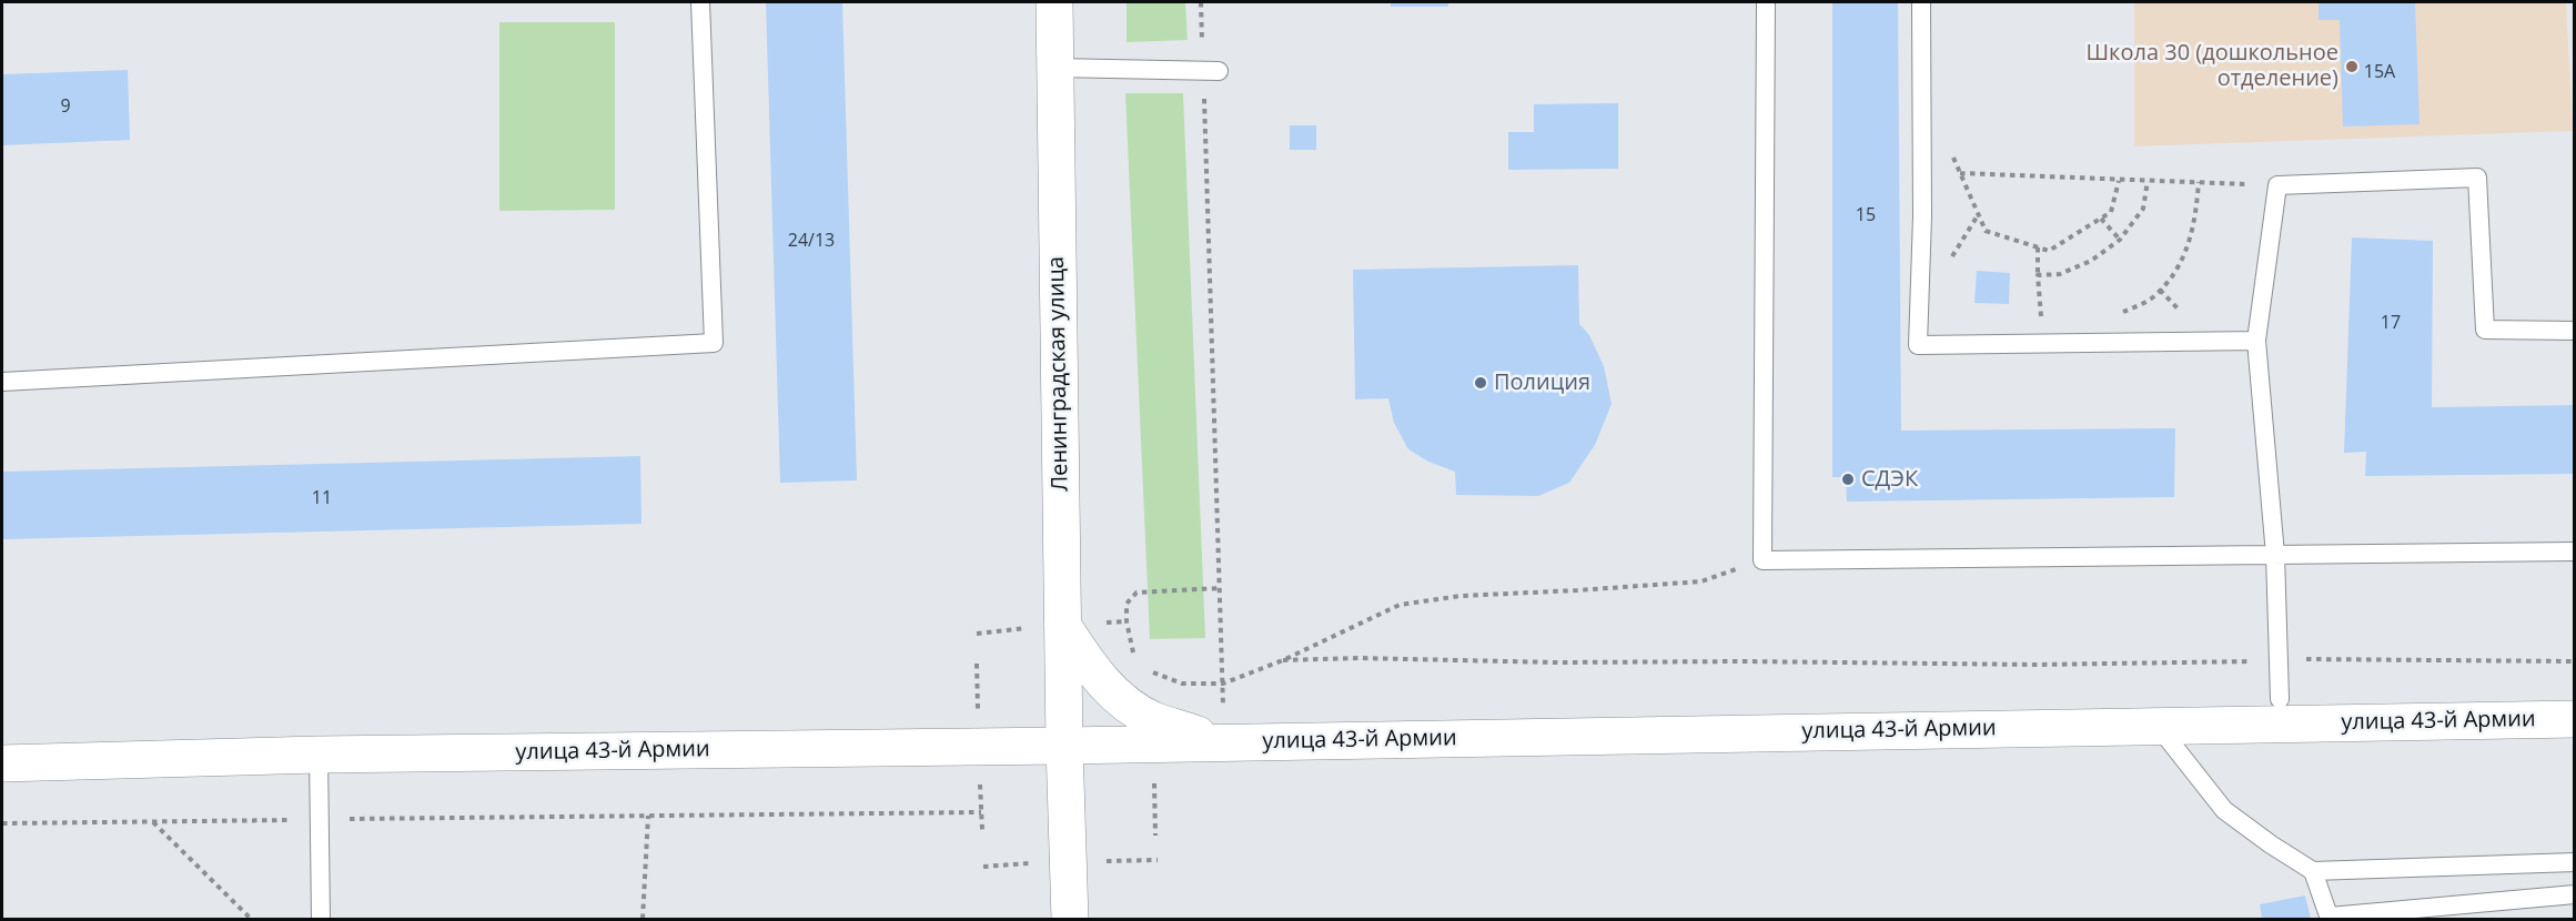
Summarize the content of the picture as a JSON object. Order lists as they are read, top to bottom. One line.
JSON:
{"streets":{"main road":["Ленинградская улица","улица 43-й Армии"]},"crossings":[["Ленинградская улица","улица 43-й Армии"]],"places":["Школа 30 (дошкольное отделение)","Полиция","СДЭК"],"house_numbers":["15А","9","15","24/13","17","11"]}
